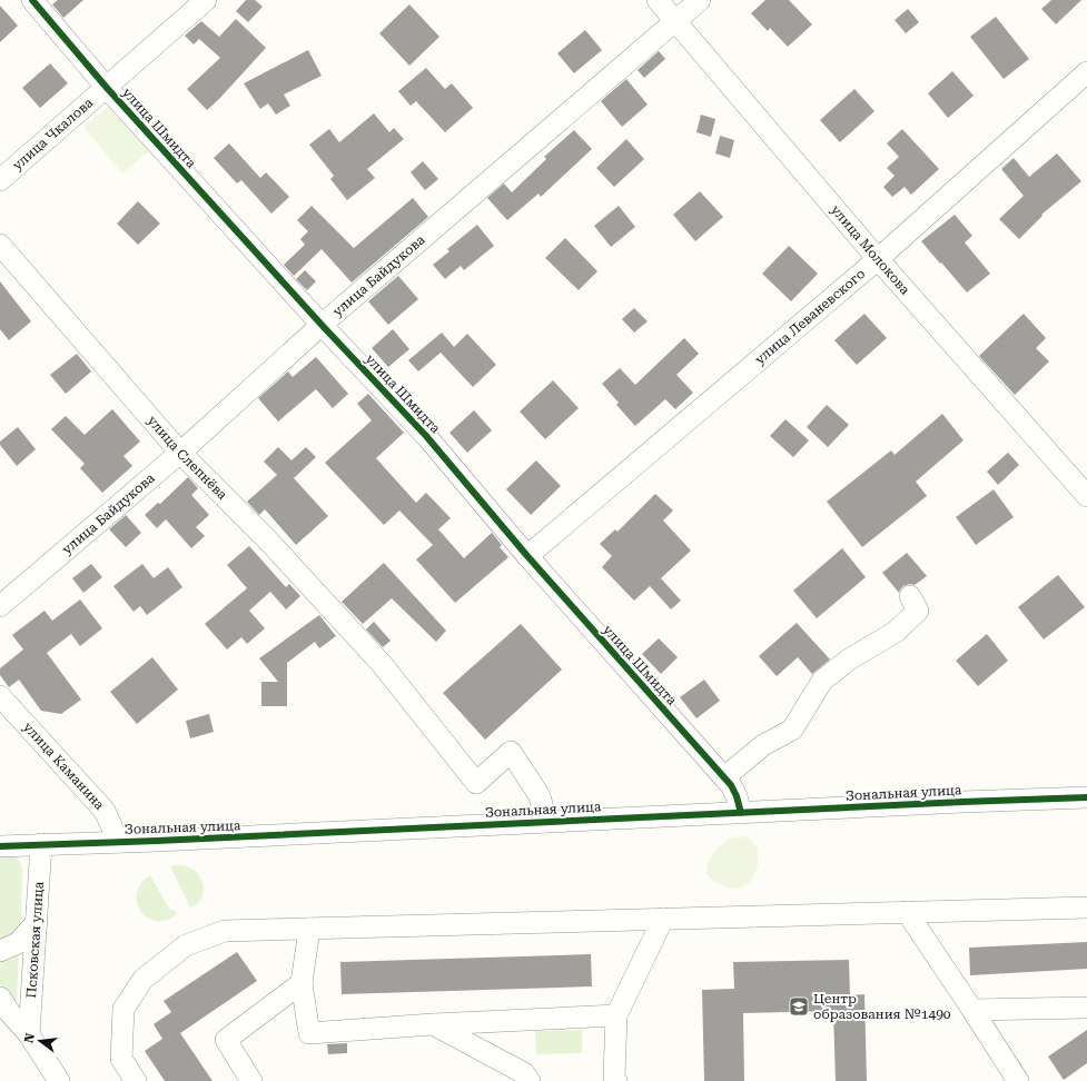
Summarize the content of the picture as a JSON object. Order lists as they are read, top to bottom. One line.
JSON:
{"streets":{"street":["улица Шмидта","улица Чкалова","улица Молокова","улица Байдукова","улица Леваневского","улица Слепнёва","улица Каманина","Зональная улица","Псковская улица"]},"crossings":[["улица Шмидта","улица Чкалова"],["улица Шмидта","улица Байдукова"],["улица Шмидта","улица Леваневского"],["улица Шмидта","Зональная улица"],["улица Молокова","улица Байдукова"],["улица Молокова","улица Леваневского"],["улица Байдукова","улица Слепнёва"],["улица Слепнёва","Зональная улица"],["улица Каманина","Зональная улица"],["Зональная улица","Псковская улица"]],"places":{"school or university":["Центр образования №1490"]},"north":"left"}
